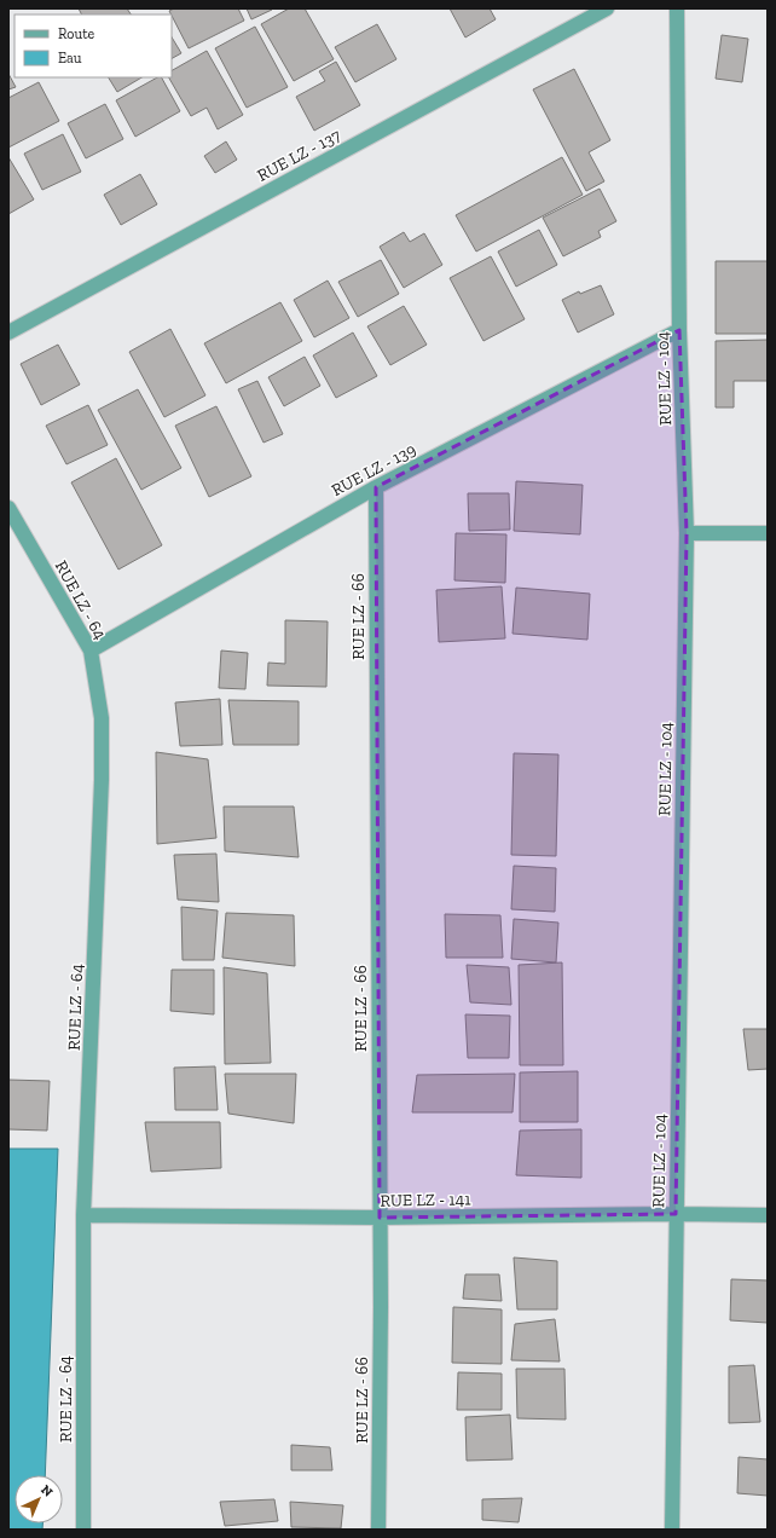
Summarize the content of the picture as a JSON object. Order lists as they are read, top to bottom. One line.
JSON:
{"streets":{"street":["RUE LZ - 137","RUE LZ - 104","RUE LZ - 139","RUE LZ - 64","RUE LZ - 66","RUE LZ - 141"]},"crossings":[["RUE LZ - 104","RUE LZ - 139"],["RUE LZ - 104","RUE LZ - 141"],["RUE LZ - 139","RUE LZ - 64"],["RUE LZ - 139","RUE LZ - 66"],["RUE LZ - 64","RUE LZ - 141"],["RUE LZ - 66","RUE LZ - 141"]],"legend":["Route","Eau"],"north":"top right"}
